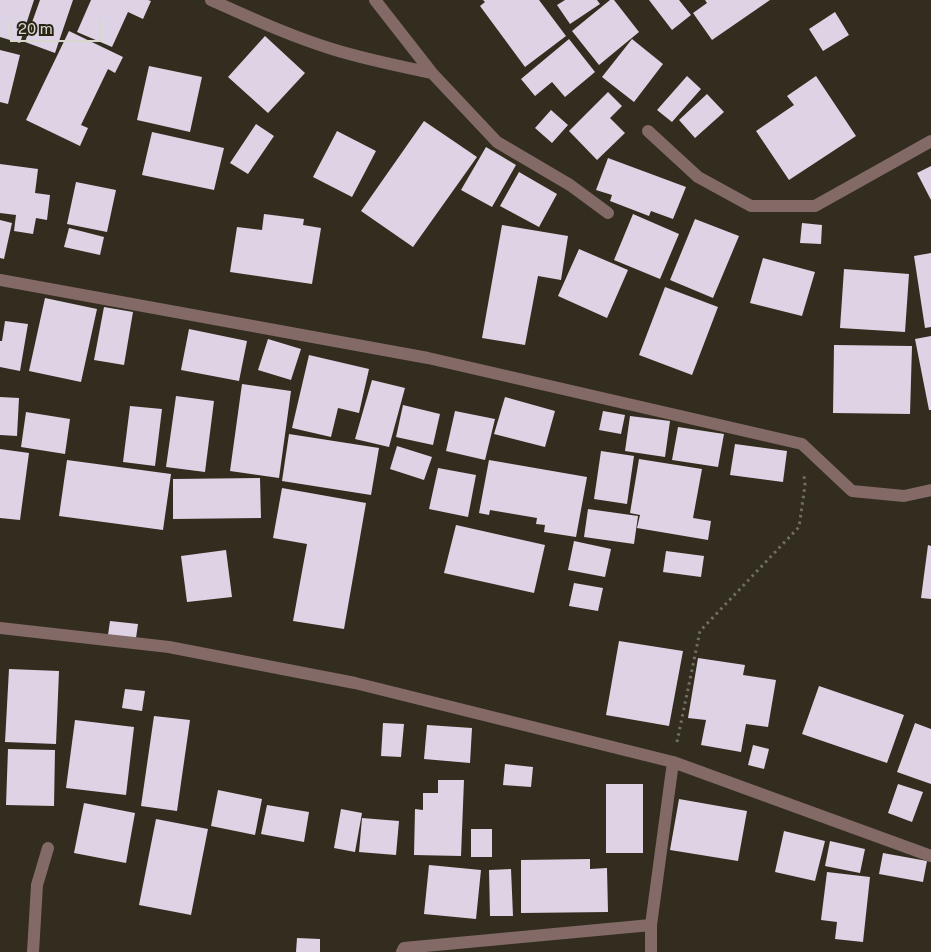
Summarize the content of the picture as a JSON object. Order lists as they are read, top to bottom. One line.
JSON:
{"scale_bar":"20 m"}
